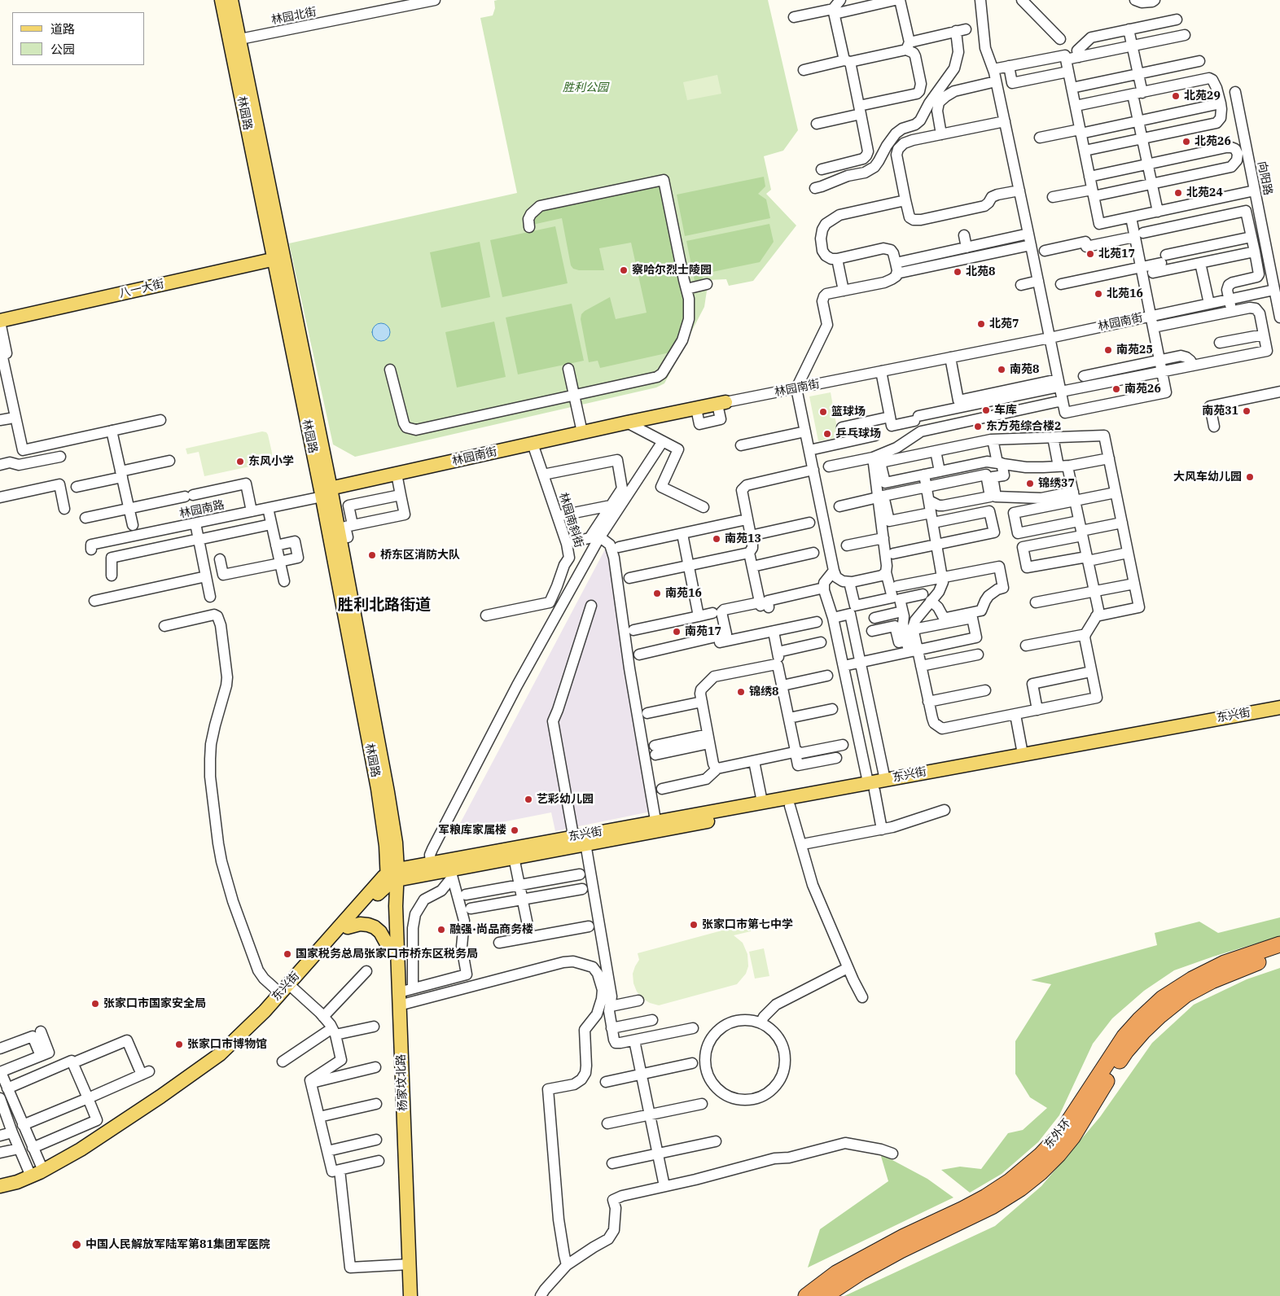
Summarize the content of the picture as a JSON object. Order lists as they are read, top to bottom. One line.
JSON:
{"streets":{"highway":["东外环"],"main road":["林园路","八一大街","林园南街","东兴街","杨家坟北路"],"street":["林园北街","向阳路","林园南路","林园南斜街"]},"crossings":[["林园北街","林园路"],["林园路","八一大街"],["林园路","林园南街"],["林园路","林园南路"],["林园路","东兴街"],["林园路","杨家坟北路"],["向阳路","林园南街"],["林园南街","林园南路"],["林园南街","林园南斜街"],["东兴街","杨家坟北路"]],"districts":["胜利北路街道"],"parks":["胜利公园"],"places":["北苑29","北苑26","北苑24","北苑17","察哈尔烈士陵园","北苑8","北苑16","北苑7","南苑25","南苑8","南苑26","车库","南苑31","篮球场","东方苑综合楼2","乒乓球场","东风小学","大风车幼儿园","锦绣37","南苑13","桥东区消防大队","南苑16","南苑17","锦绣8","艺彩幼儿园","军粮库家属楼","张家口市第七中学","融强·尚品商务楼","国家税务总局张家口市桥东区税务局","张家口市国家安全局","张家口市博物馆","中国人民解放军陆军第81集团军医院"],"legend":["道路","公园"]}
